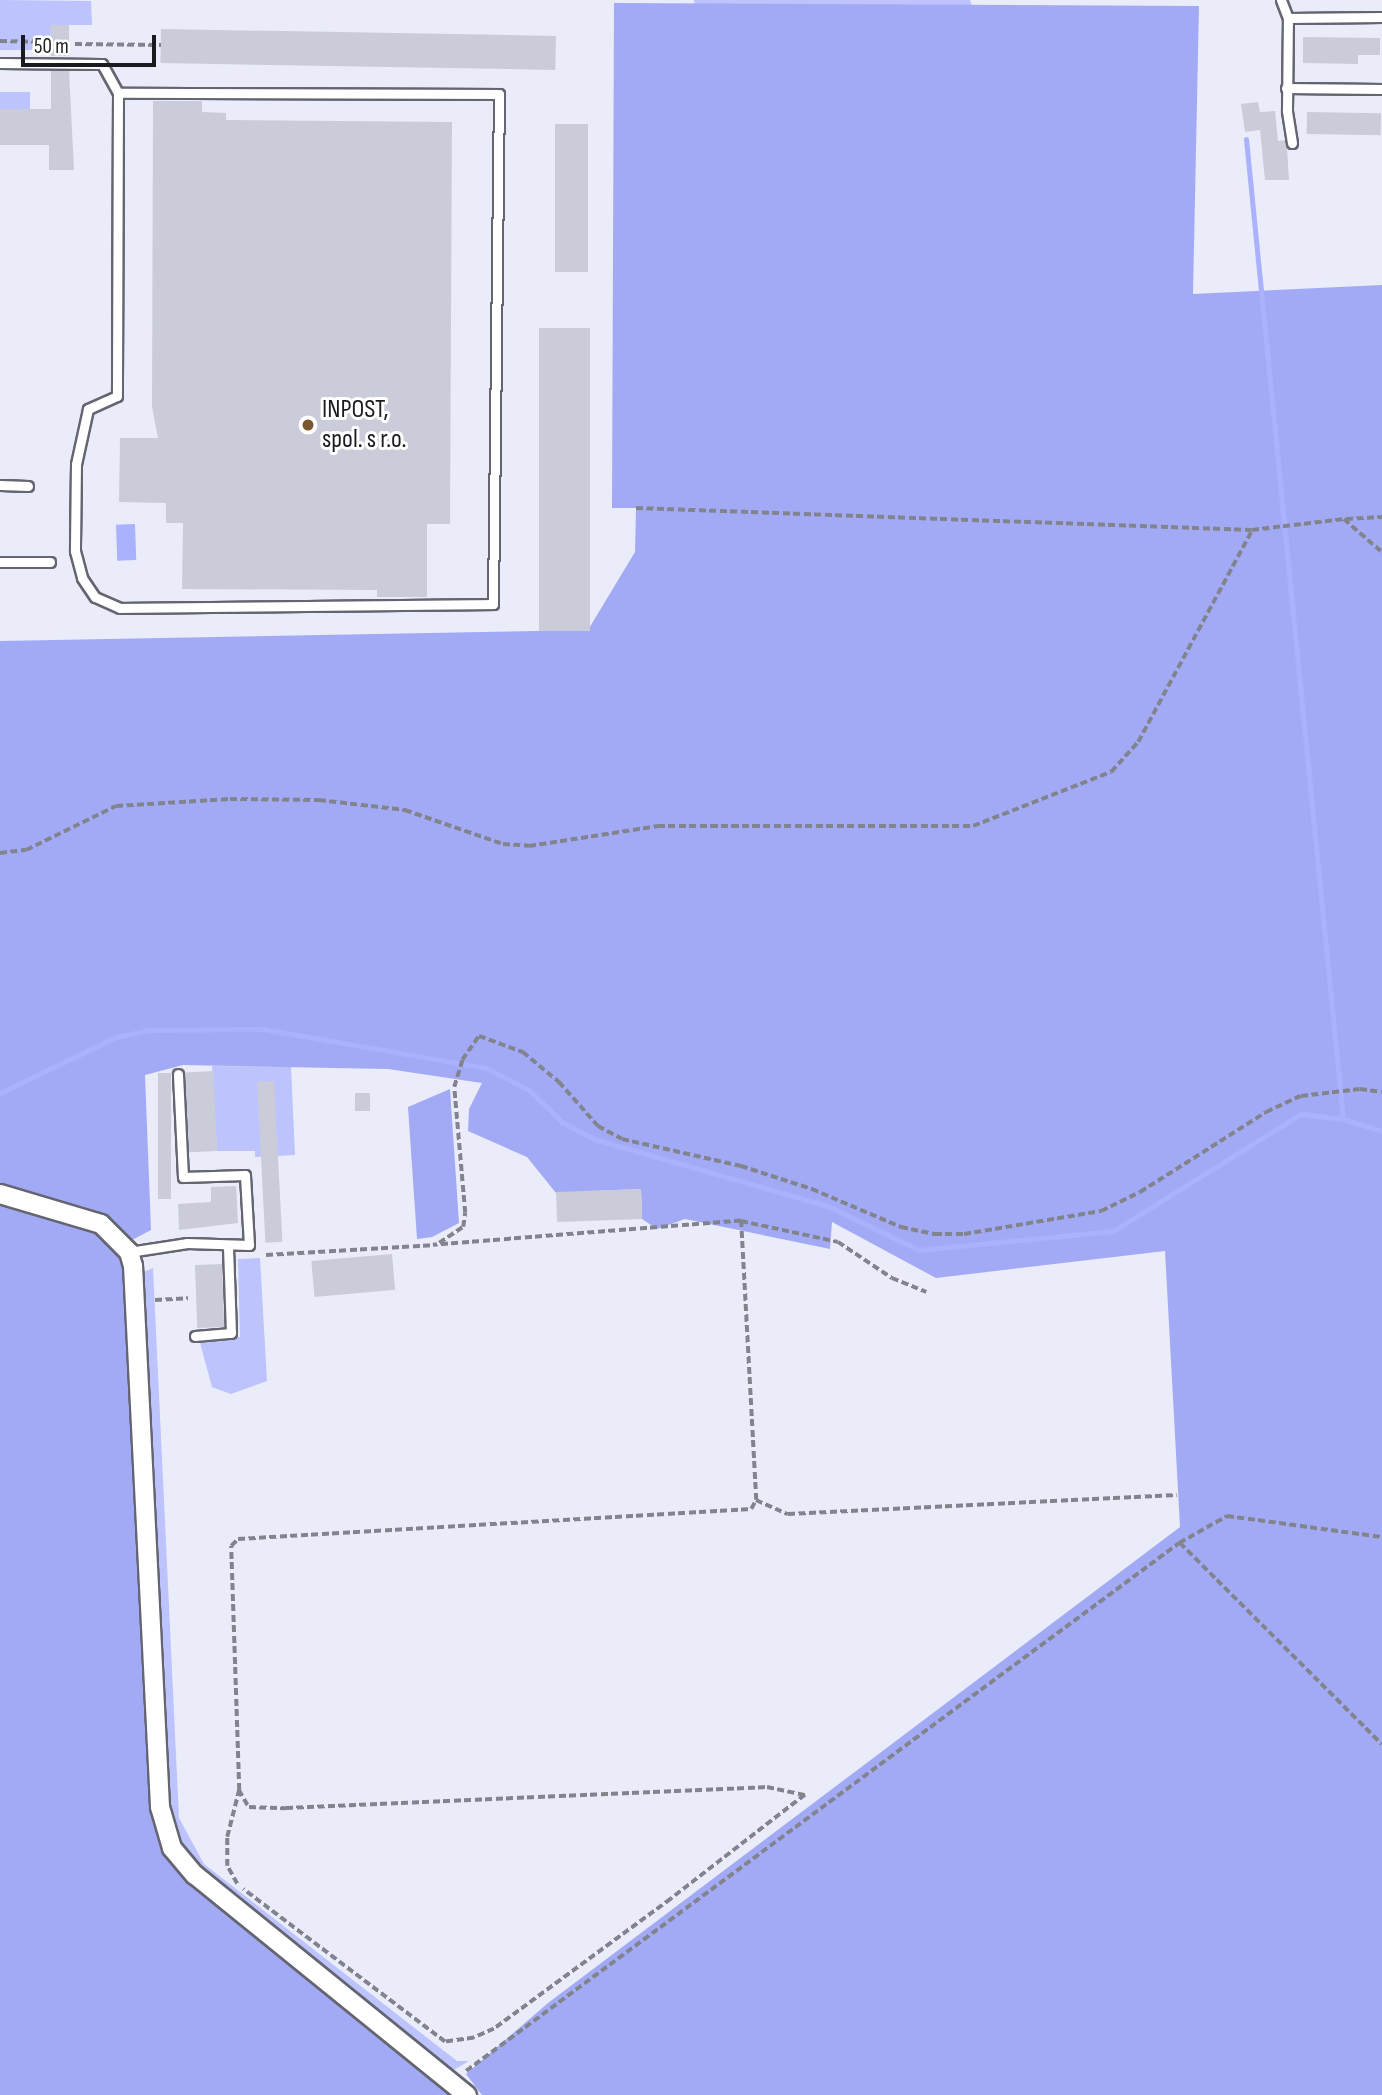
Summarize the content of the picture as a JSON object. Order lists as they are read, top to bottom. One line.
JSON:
{"places":["INPOST, spol. s r.o."],"scale_bar":"50 m"}
